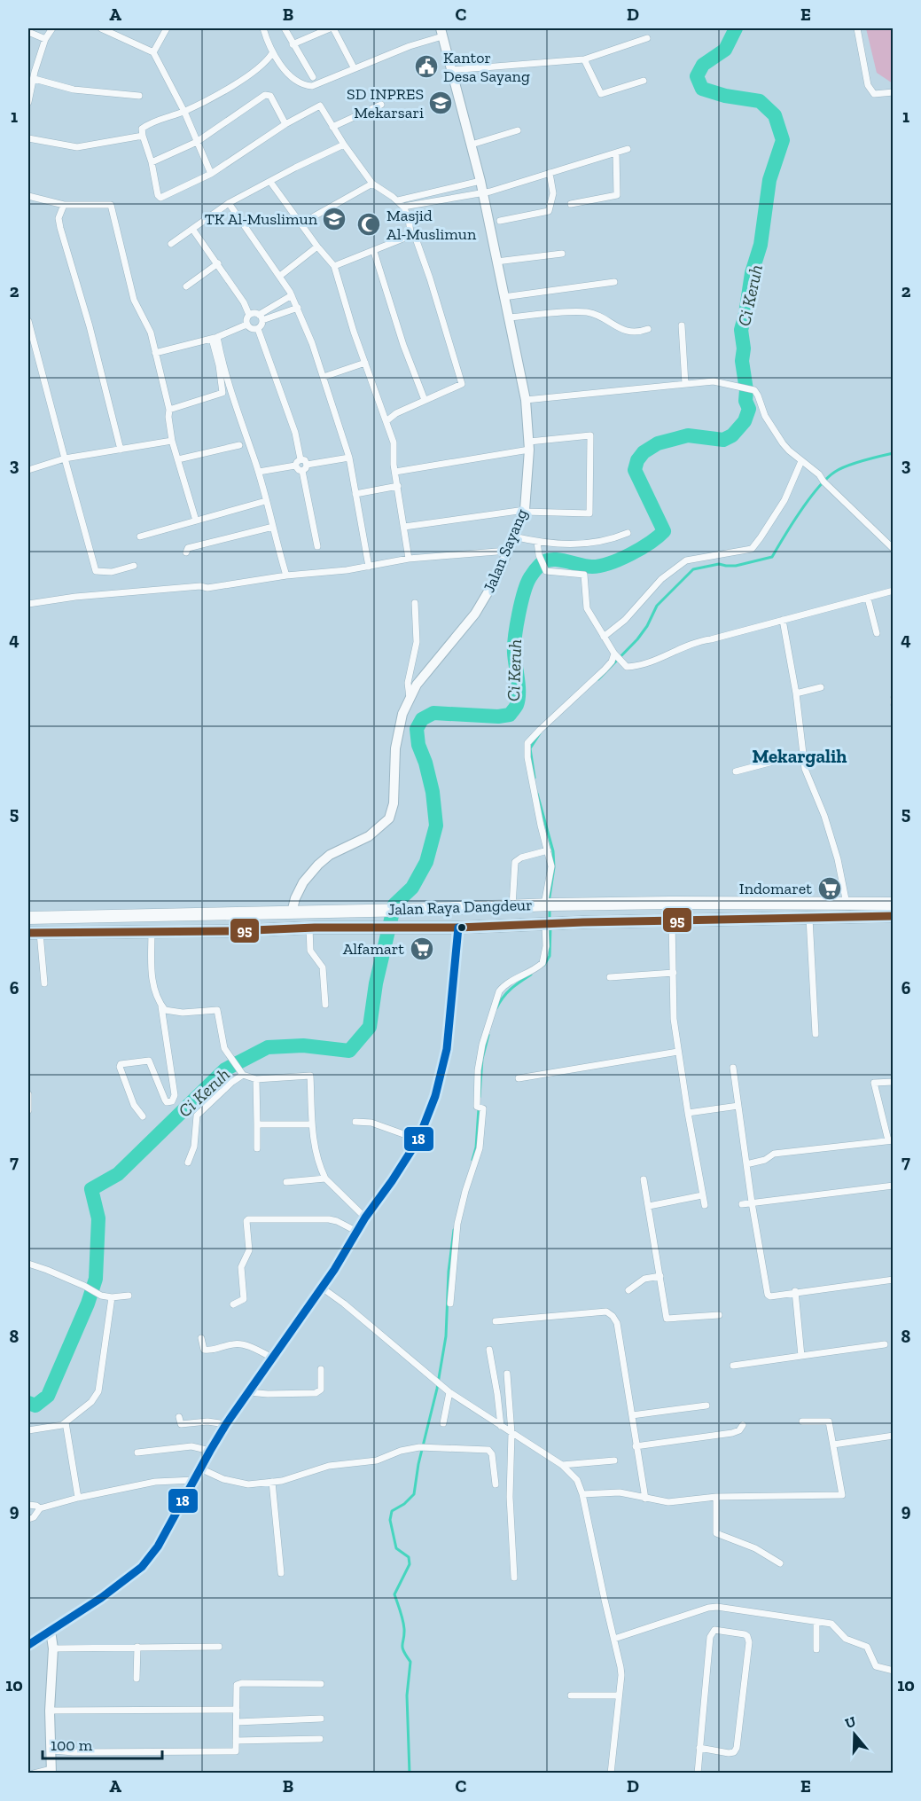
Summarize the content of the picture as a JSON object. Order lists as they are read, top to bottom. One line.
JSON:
{"streets":{"highway":["Jalan Raya Dangdeur"],"main road":["Jalan Sayang"]},"crossings":[["Jalan Sayang","Jalan Raya Dangdeur"]],"districts":["Mekargalih"],"water":["Ci Keruh"],"places":{"public building":["Kantor Desa Sayang"],"school or university":["SD INPRES Mekarsari","TK Al-Muslimun"],"mosque":["Masjid Al-Muslimun"],"supermarket":["Indomaret","Alfamart"]},"lines":["transit line 95","transit line 18"],"scale_bar":"100 m","north":"top","grid":{"columns":["A","B","C","D","E"],"rows":["1","2","3","4","5","6","7","8","9","10"]}}
